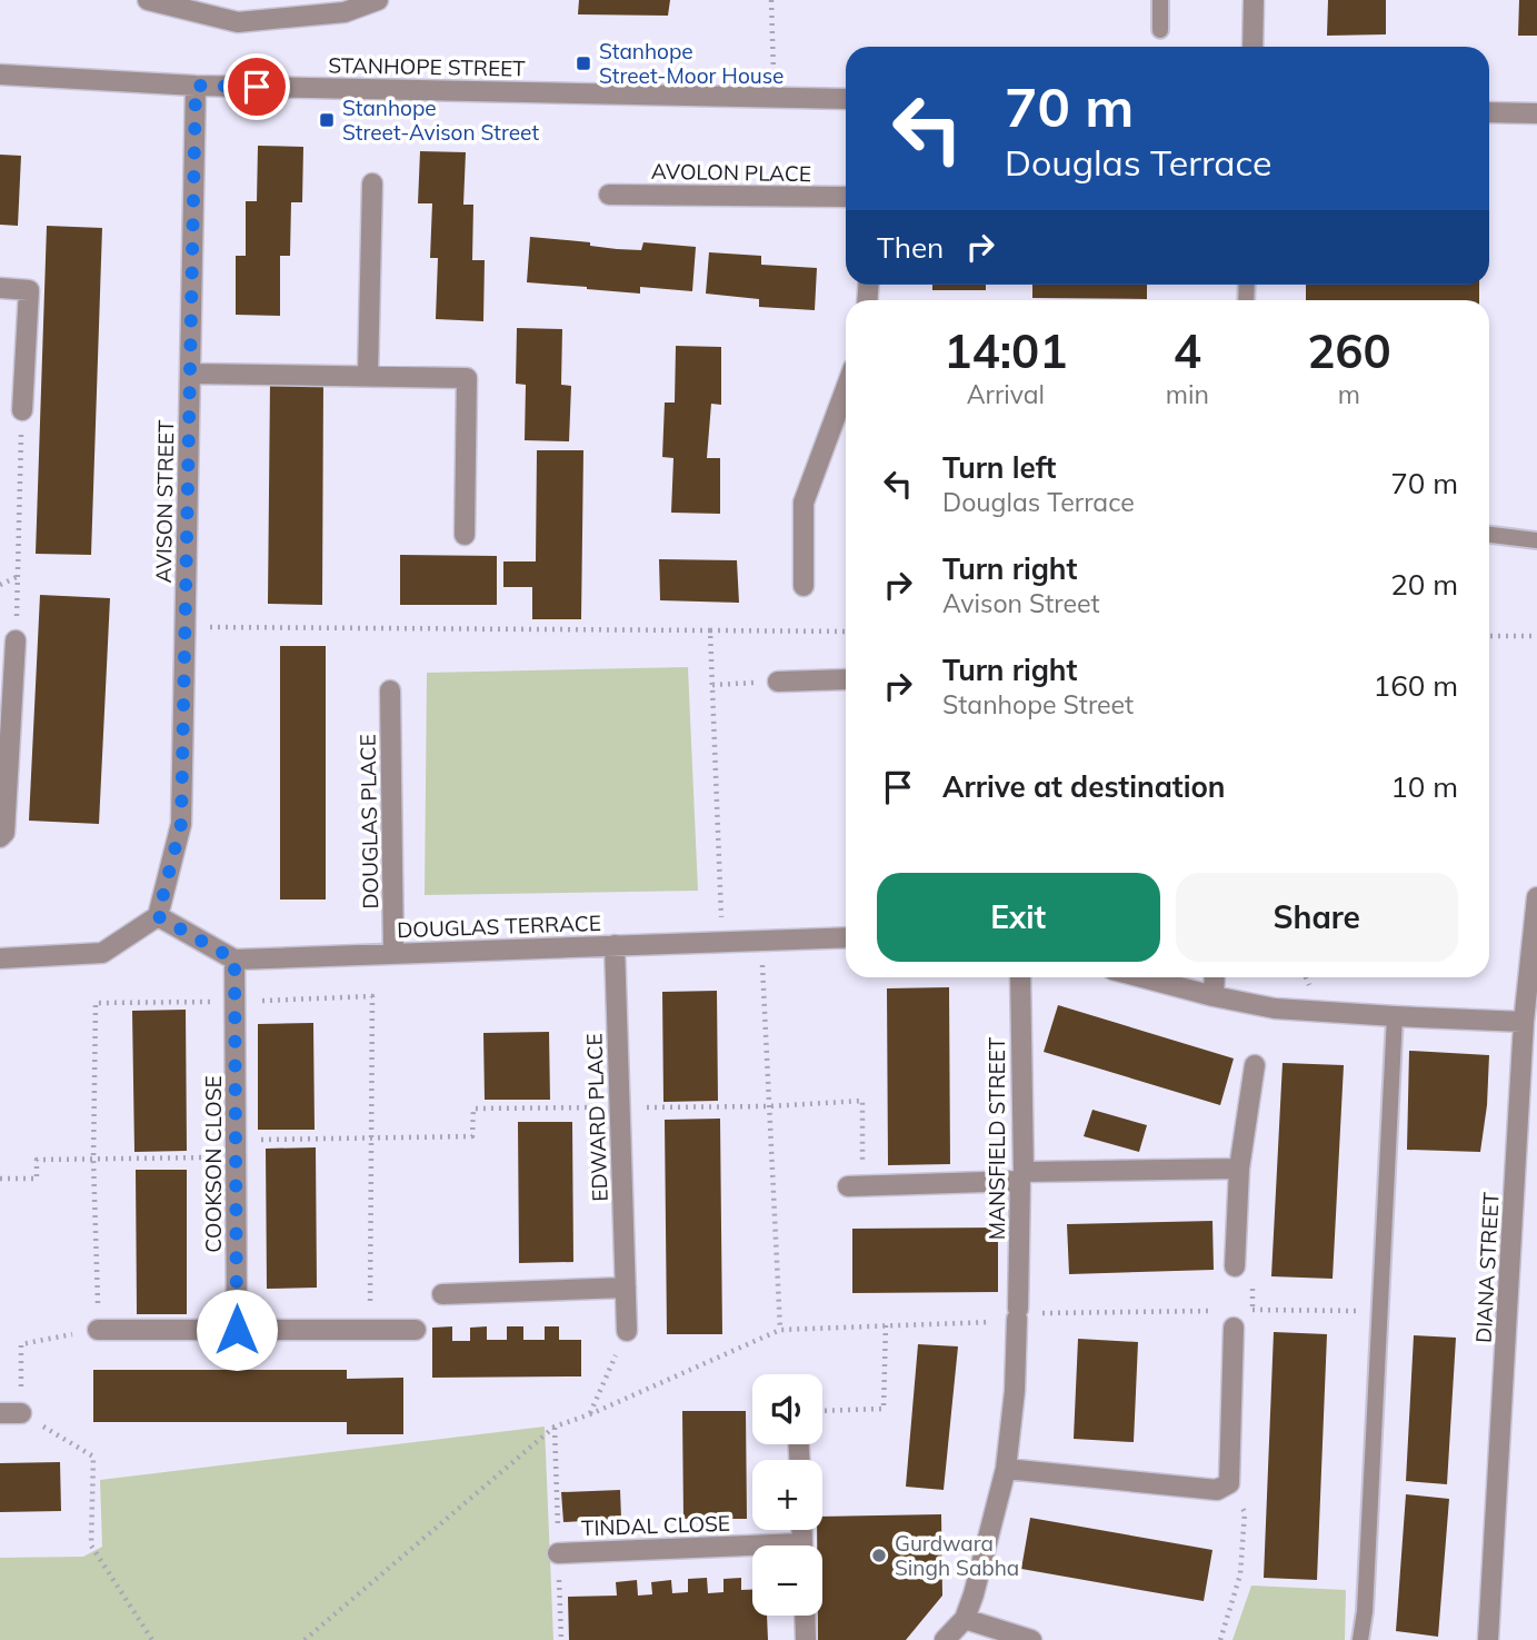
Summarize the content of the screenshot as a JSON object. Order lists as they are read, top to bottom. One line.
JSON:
{"streets":{"street":["STANHOPE STREET","AVOLON PLACE","AVISON STREET","DOUGLAS PLACE","DOUGLAS TERRACE","EDWARD PLACE","MANSFIELD STREET","COOKSON CLOSE","DIANA STREET","TINDAL CLOSE"]},"crossings":[["STANHOPE STREET","AVISON STREET"],["DOUGLAS PLACE","DOUGLAS TERRACE"],["DOUGLAS TERRACE","EDWARD PLACE"],["DOUGLAS TERRACE","COOKSON CLOSE"]],"places":{"transit":["Stanhope Street-Moor House","Stanhope Street-Avison Street"],"other":["Gurdwara Singh Sabha"]},"page":{"turn":["70 m","Douglas Terrace"],"then":"Then","eta":["14:01","Arrival","4","min","260","m"],"list":[{"name":"Turn left","note":"Douglas Terrace","value":"70 m"},{"name":"Turn right","note":"Avison Street","value":"20 m"},{"name":"Turn right","note":"Stanhope Street","value":"160 m"},{"name":"Arrive at destination","value":"10 m"}],"buttons":["Exit","Share"],"map_buttons":["+","−"]}}
